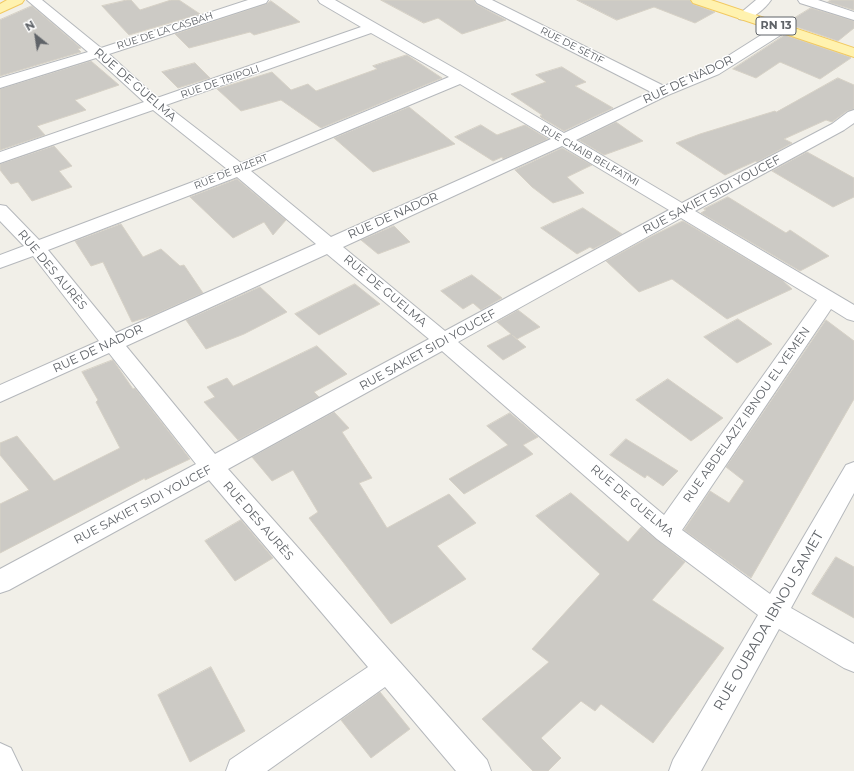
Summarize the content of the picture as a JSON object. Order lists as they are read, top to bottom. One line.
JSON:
{"streets":{"main road":["RN 13"],"street":["RUE DE LA CASBAH","RUE DE SÉTIF","RUE DE NADOR","RUE DE TRIPOLI","RUE DE GUELMA","RUE CHAIB BELFATMI","RUE DE BIZERT","RUE SAKIET SIDI YOUCEF","RUE DES AURÈS","RUE ABDELAZIZ IBNOU EL YEMEN","RUE OUBADA IBNOU SAMET"]},"crossings":[["RN 13","RUE DE NADOR"],["RUE DE LA CASBAH","RUE DE GUELMA"],["RUE DE SÉTIF","RUE DE NADOR"],["RUE DE NADOR","RUE DE GUELMA"],["RUE DE NADOR","RUE CHAIB BELFATMI"],["RUE DE NADOR","RUE DES AURÈS"],["RUE DE TRIPOLI","RUE DE GUELMA"],["RUE DE TRIPOLI","RUE CHAIB BELFATMI"],["RUE DE GUELMA","RUE DE BIZERT"],["RUE DE GUELMA","RUE SAKIET SIDI YOUCEF"],["RUE DE GUELMA","RUE ABDELAZIZ IBNOU EL YEMEN"],["RUE DE GUELMA","RUE OUBADA IBNOU SAMET"],["RUE CHAIB BELFATMI","RUE DE BIZERT"],["RUE CHAIB BELFATMI","RUE SAKIET SIDI YOUCEF"],["RUE CHAIB BELFATMI","RUE ABDELAZIZ IBNOU EL YEMEN"],["RUE DE BIZERT","RUE DES AURÈS"],["RUE SAKIET SIDI YOUCEF","RUE DES AURÈS"]],"north":"top left"}
